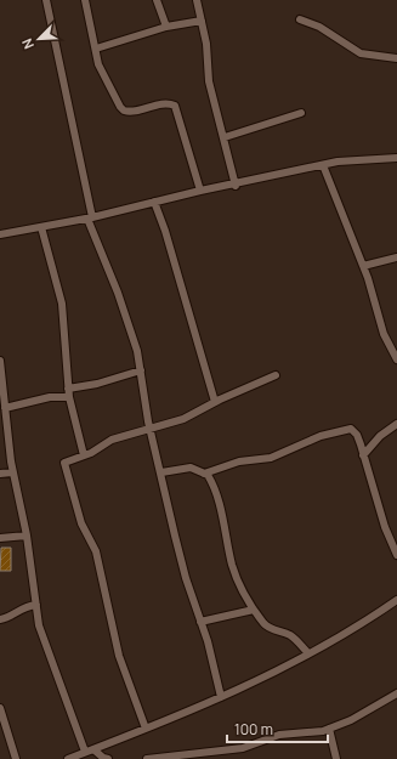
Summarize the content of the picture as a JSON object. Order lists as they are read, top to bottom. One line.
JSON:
{"scale_bar":"100 m","north":"bottom left"}
